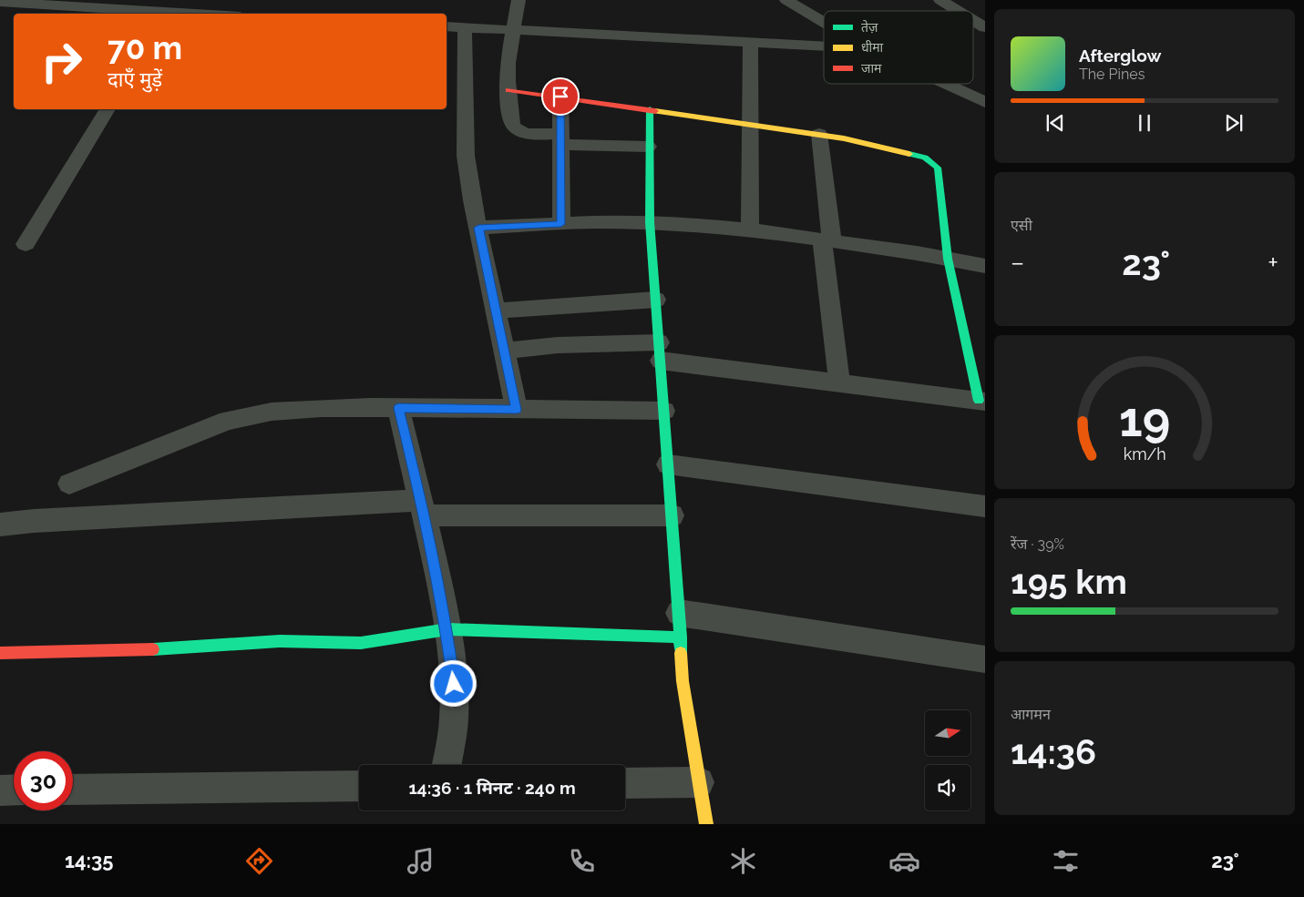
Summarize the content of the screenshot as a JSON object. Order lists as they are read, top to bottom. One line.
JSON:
{"legend":["तेज़","धीमा","जाम"],"north":"right","page":{"turn":["70 m","दाएँ मुड़ें"],"song":["Afterglow","The Pines"],"tile":["एसी",["रेंज · 39%","195 km"],["आगमन","14:36"]],"heat":["−","23°","+"],"limit":"30","trip":"14:36 · 1 मिनट · 240 m","tabs":["14:35","23°"],"gauge":["19","km/h"]}}
